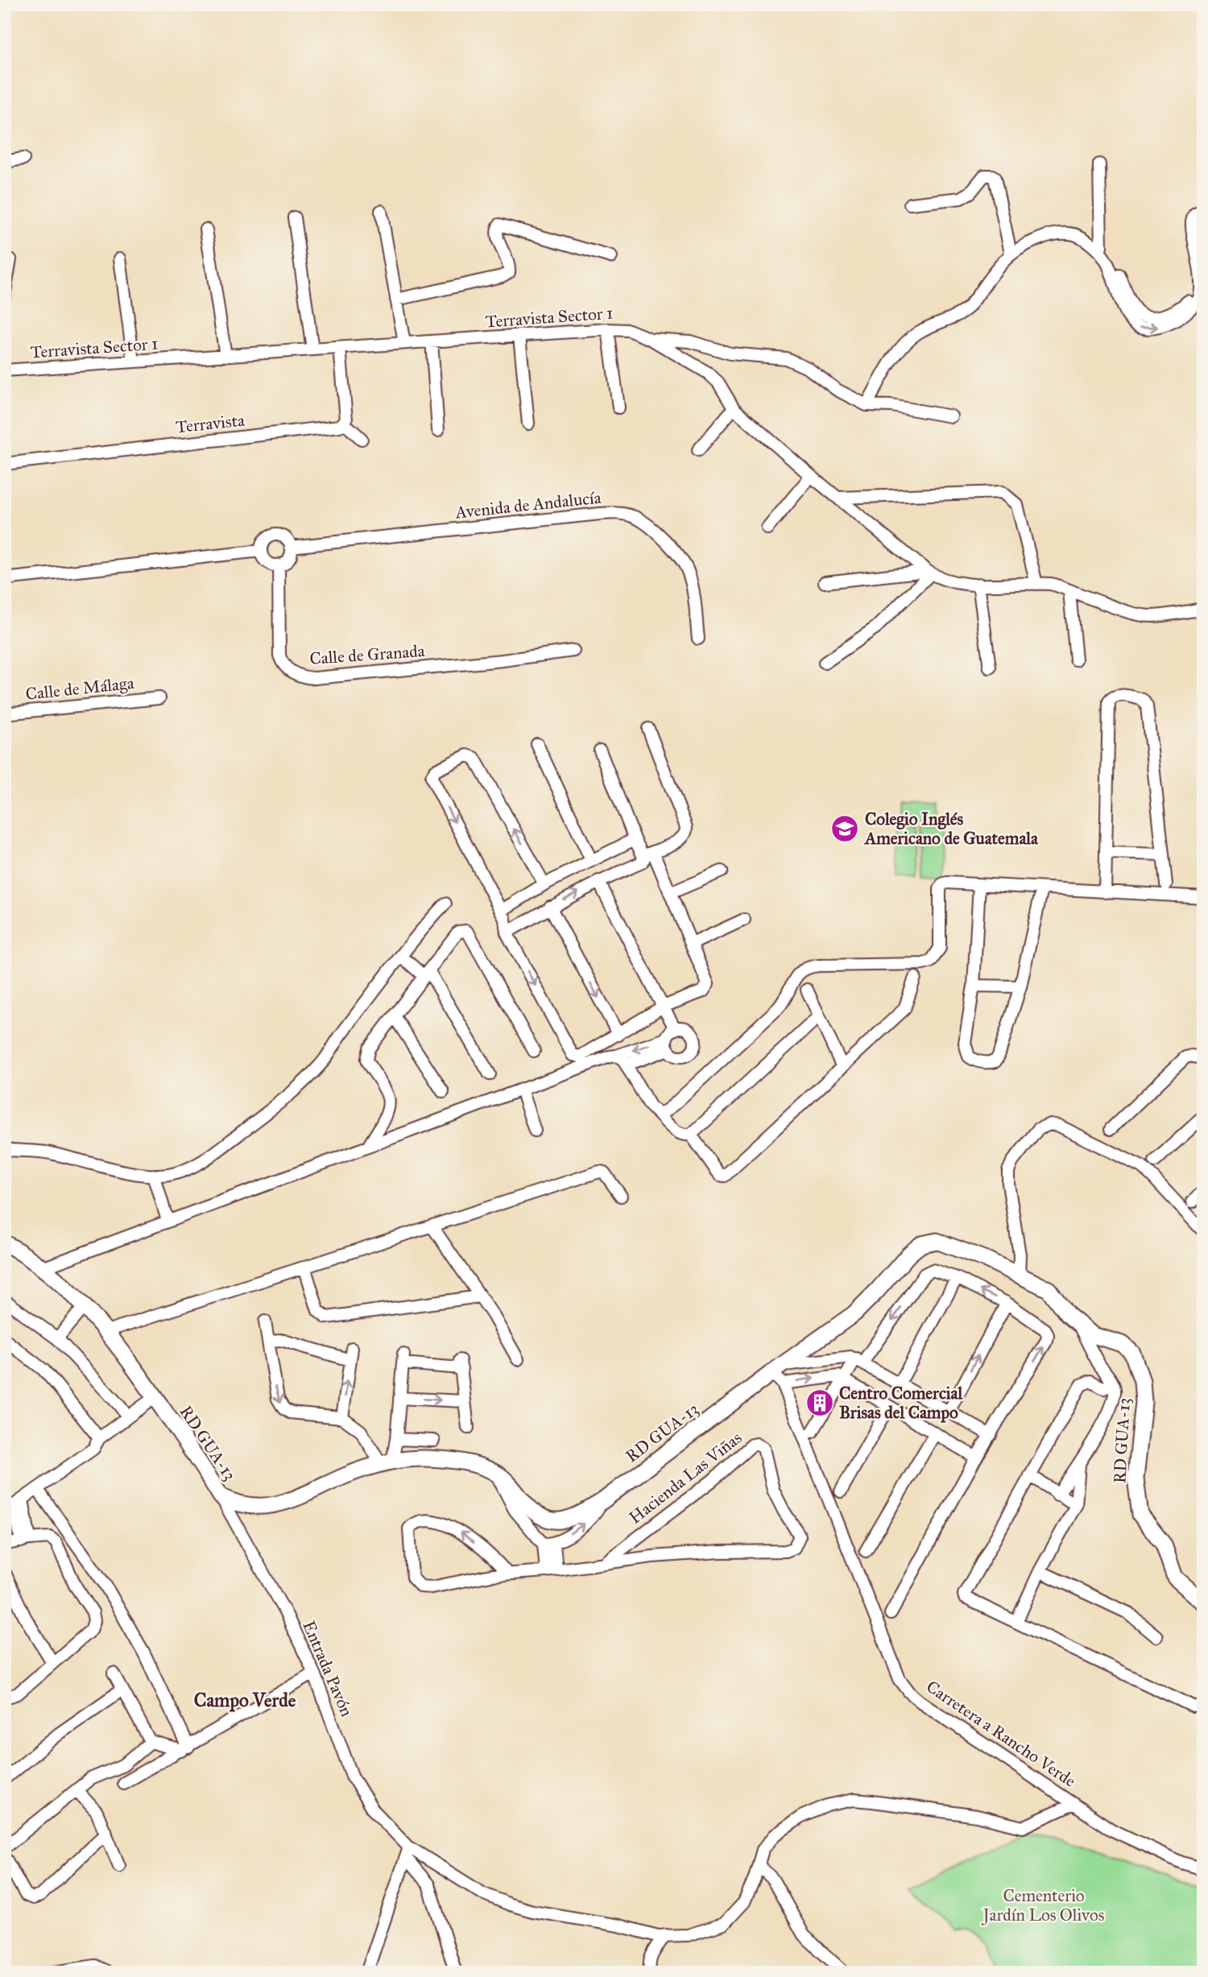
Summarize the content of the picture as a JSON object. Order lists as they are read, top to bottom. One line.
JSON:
{"streets":{"main road":["RD GUA-13"],"street":["Terravista Sector 1","Terravista","Avenida de Andalucía","Calle de Granada","Calle de Málaga","Hacienda Las Viñas","Entrada Pavón","Carretera a Rancho Verde"]},"crossings":[["Avenida de Andalucía","Calle de Granada"],["RD GUA-13","Hacienda Las Viñas"],["RD GUA-13","Entrada Pavón"],["RD GUA-13","Carretera a Rancho Verde"]],"districts":["Campo Verde"],"parks":["Cementerio Jardín Los Olivos"],"places":{"school or university":["Colegio Inglés Americano de Guatemala"],"building":["Centro Comercial Brisas del Campo"]}}
